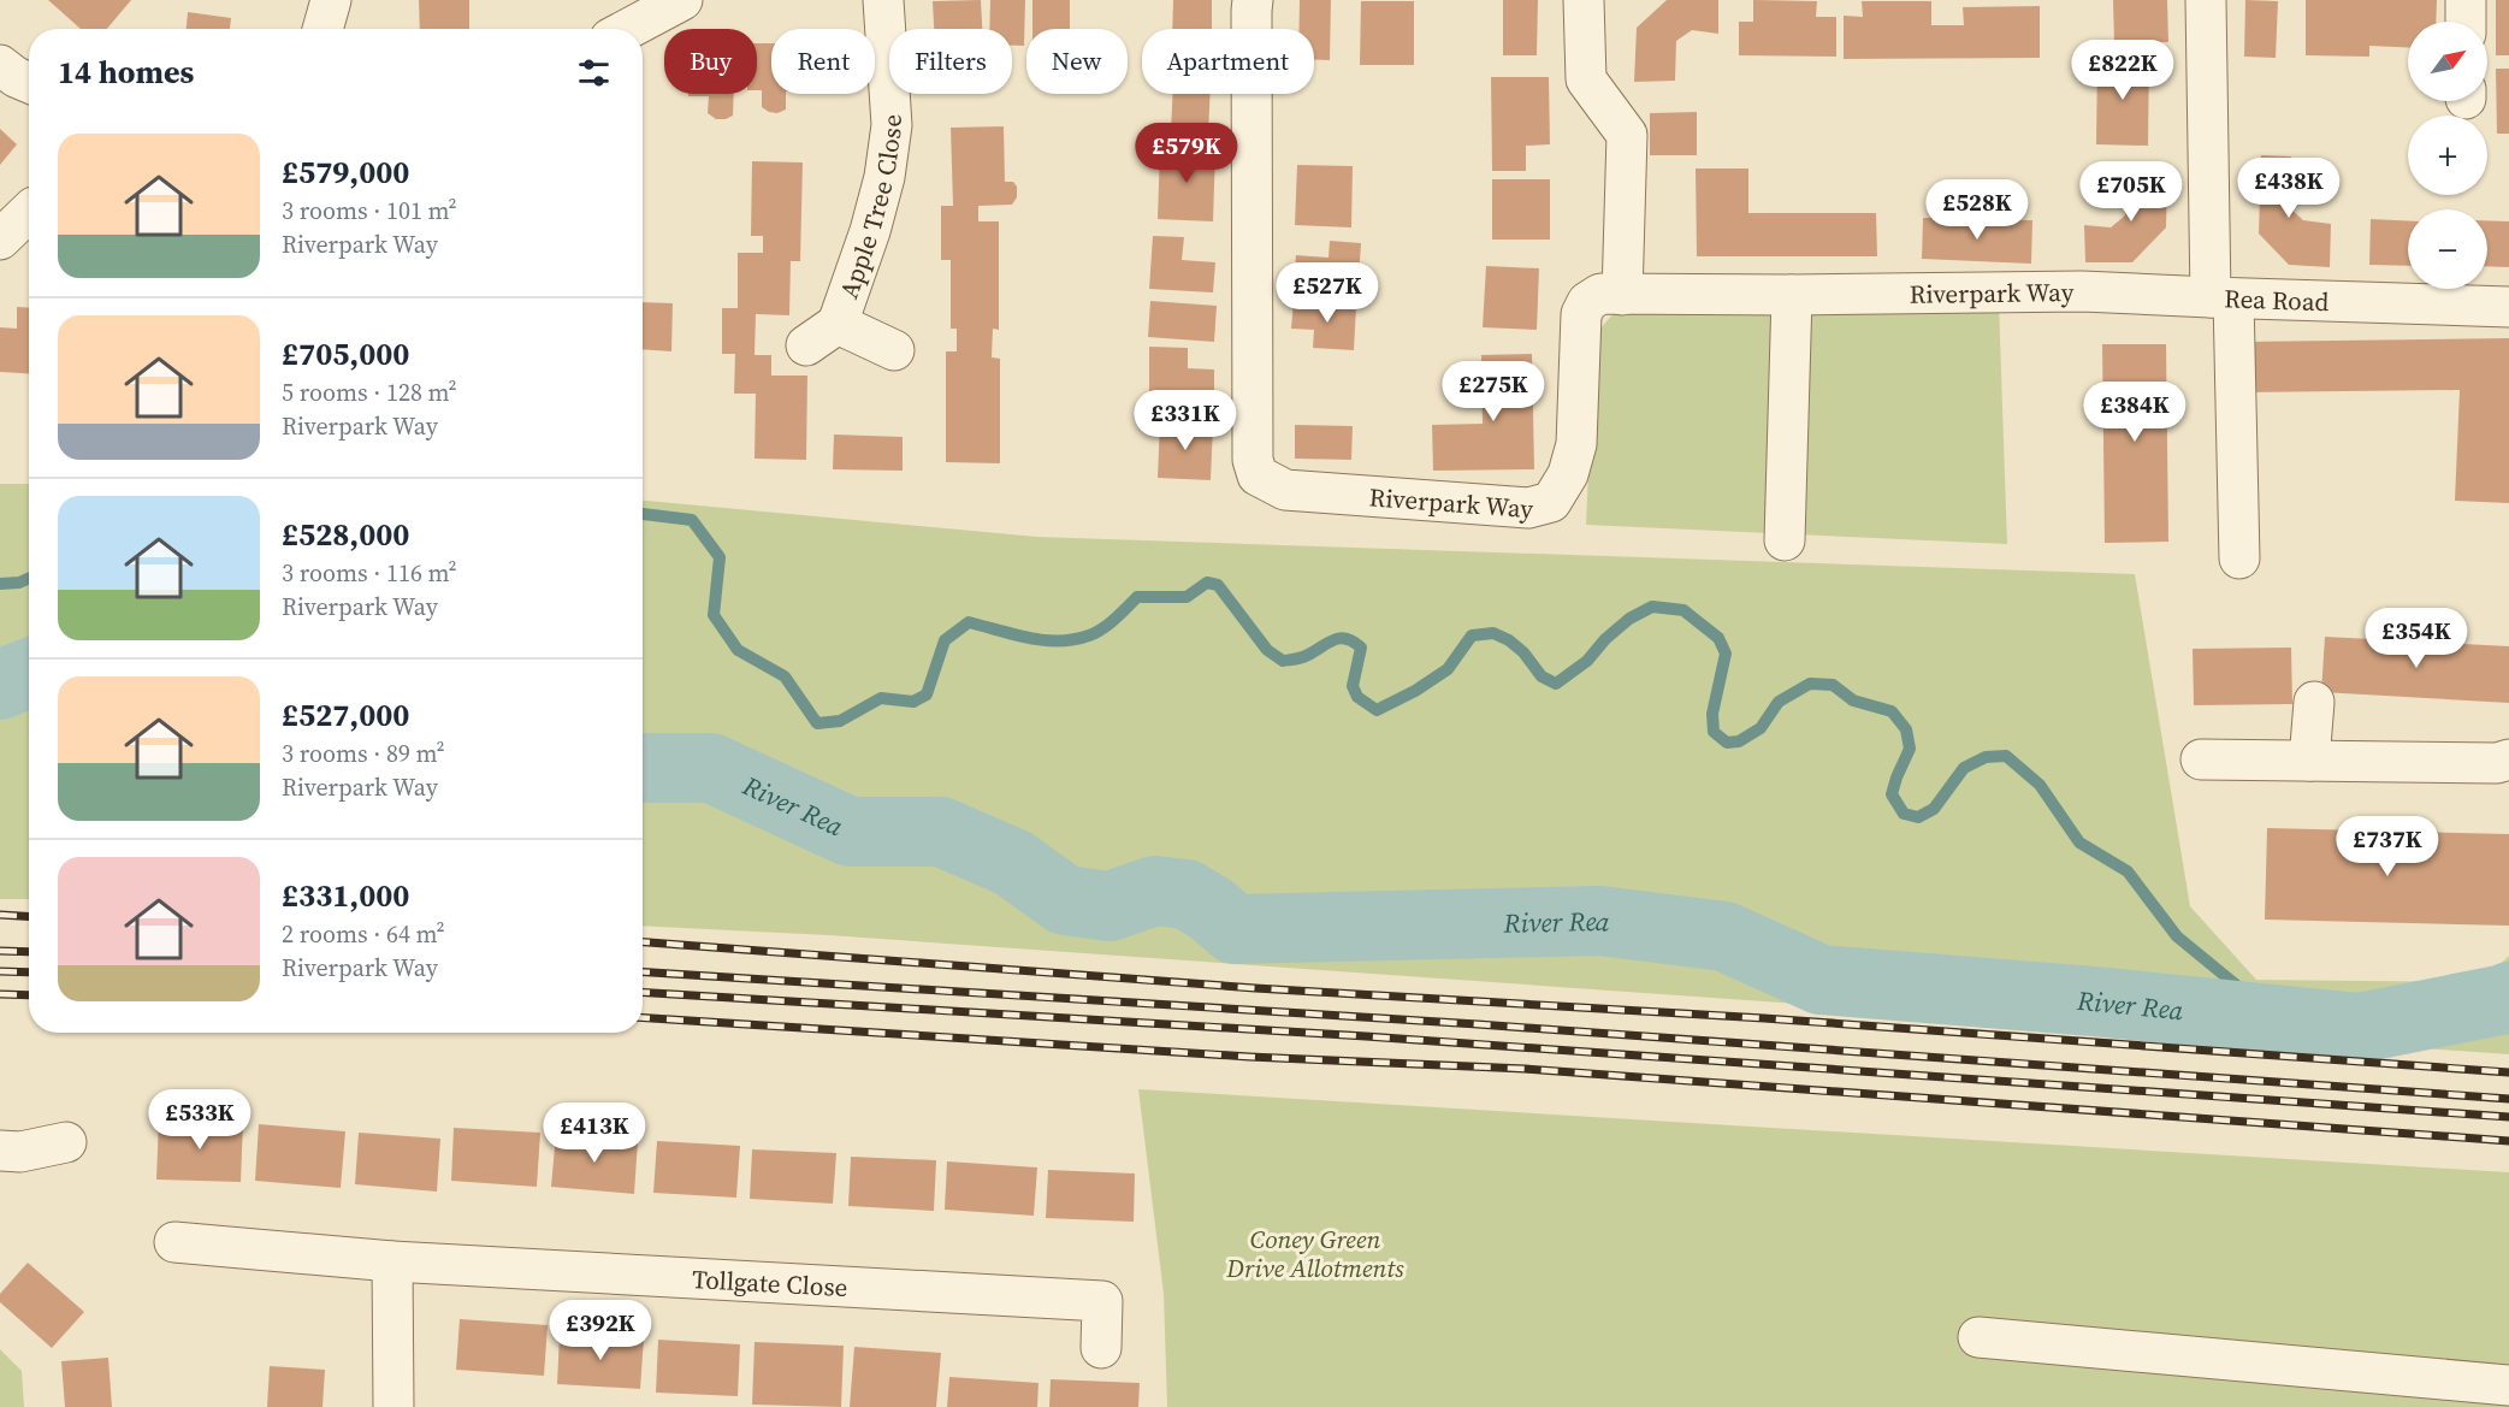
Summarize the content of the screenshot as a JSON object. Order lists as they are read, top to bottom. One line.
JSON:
{"streets":{"street":["Apple Tree Close","Riverpark Way","Rea Road","Tollgate Close"]},"crossings":[["Riverpark Way","Rea Road"]],"water":["River Rea"],"parks":["Coney Green Drive Allotments"],"north":"top right","page":{"map_buttons":["+","−"],"chip":["Buy","Rent","Filters","New","Apartment"],"heading":"14 homes","price":["£822K","£579K","£438K","£705K","£528K","£527K","£275K","£384K","£331K","£354K","£737K","£533K","£413K","£392K"],"list":[{"name":"£579,000","note":"3 rooms · 101 m² · Riverpark Way"},{"name":"£705,000","note":"5 rooms · 128 m² · Riverpark Way"},{"name":"£528,000","note":"3 rooms · 116 m² · Riverpark Way"},{"name":"£527,000","note":"3 rooms · 89 m² · Riverpark Way"},{"name":"£331,000","note":"2 rooms · 64 m² · Riverpark Way"}]}}
